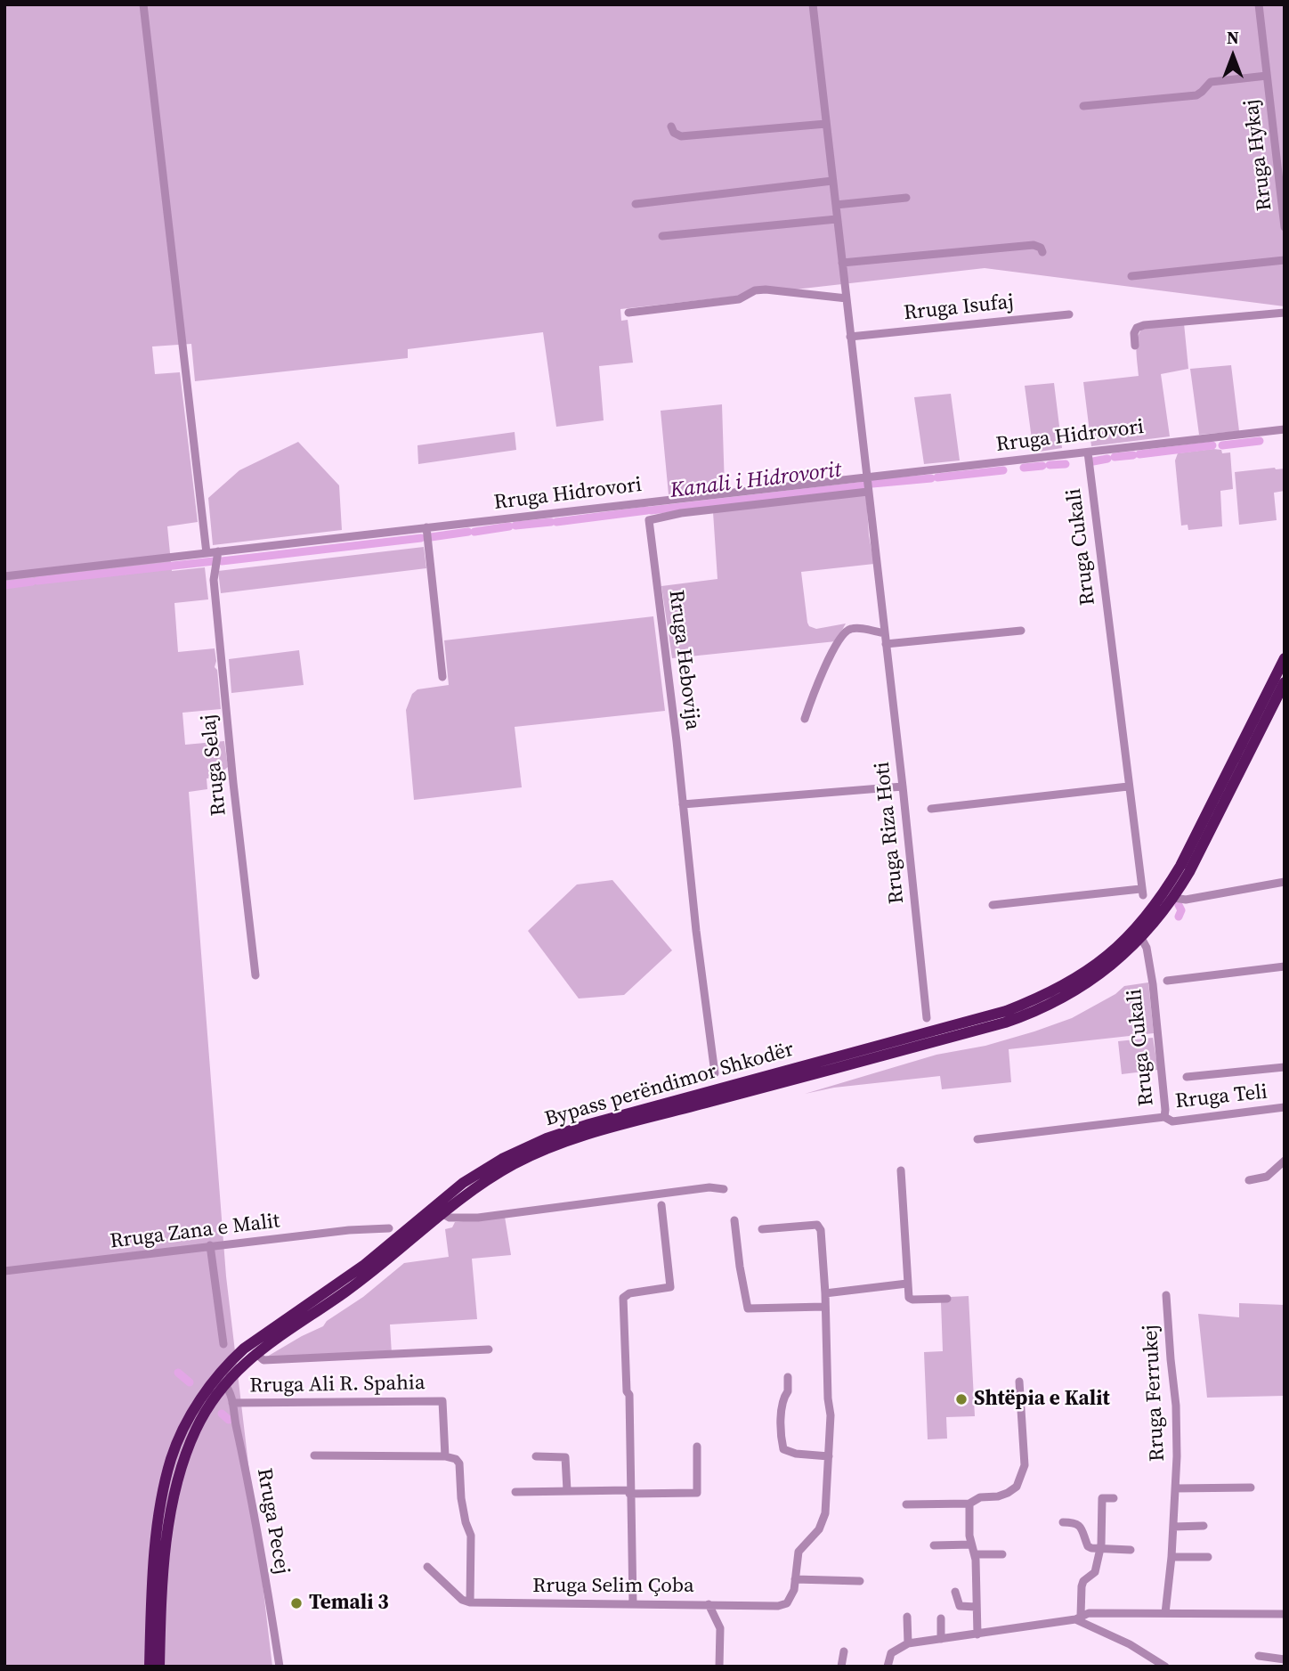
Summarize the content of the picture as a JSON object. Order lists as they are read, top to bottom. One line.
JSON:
{"streets":{"highway":["Bypass perëndimor Shkodër"],"street":["Rruga Hykaj","Rruga Isufaj","Rruga Hidrovori","Rruga Cukali","Rruga Hebovija","Rruga Selaj","Rruga Riza Hoti","Rruga Teli","Rruga Zana e Malit","Rruga Ali R. Spahia","Rruga Ferrukej","Rruga Pecej","Rruga Selim Çoba"]},"crossings":[["Rruga Hidrovori","Rruga Cukali"],["Rruga Hidrovori","Rruga Selaj"],["Rruga Hidrovori","Rruga Riza Hoti"],["Rruga Cukali","Bypass perëndimor Shkodër"],["Rruga Cukali","Rruga Teli"],["Rruga Hebovija","Rruga Riza Hoti"],["Bypass perëndimor Shkodër","Rruga Pecej"],["Rruga Ali R. Spahia","Rruga Pecej"]],"water":["Kanali i Hidrovorit"],"places":["Shtëpia e Kalit","Temali 3"],"north":"top"}
